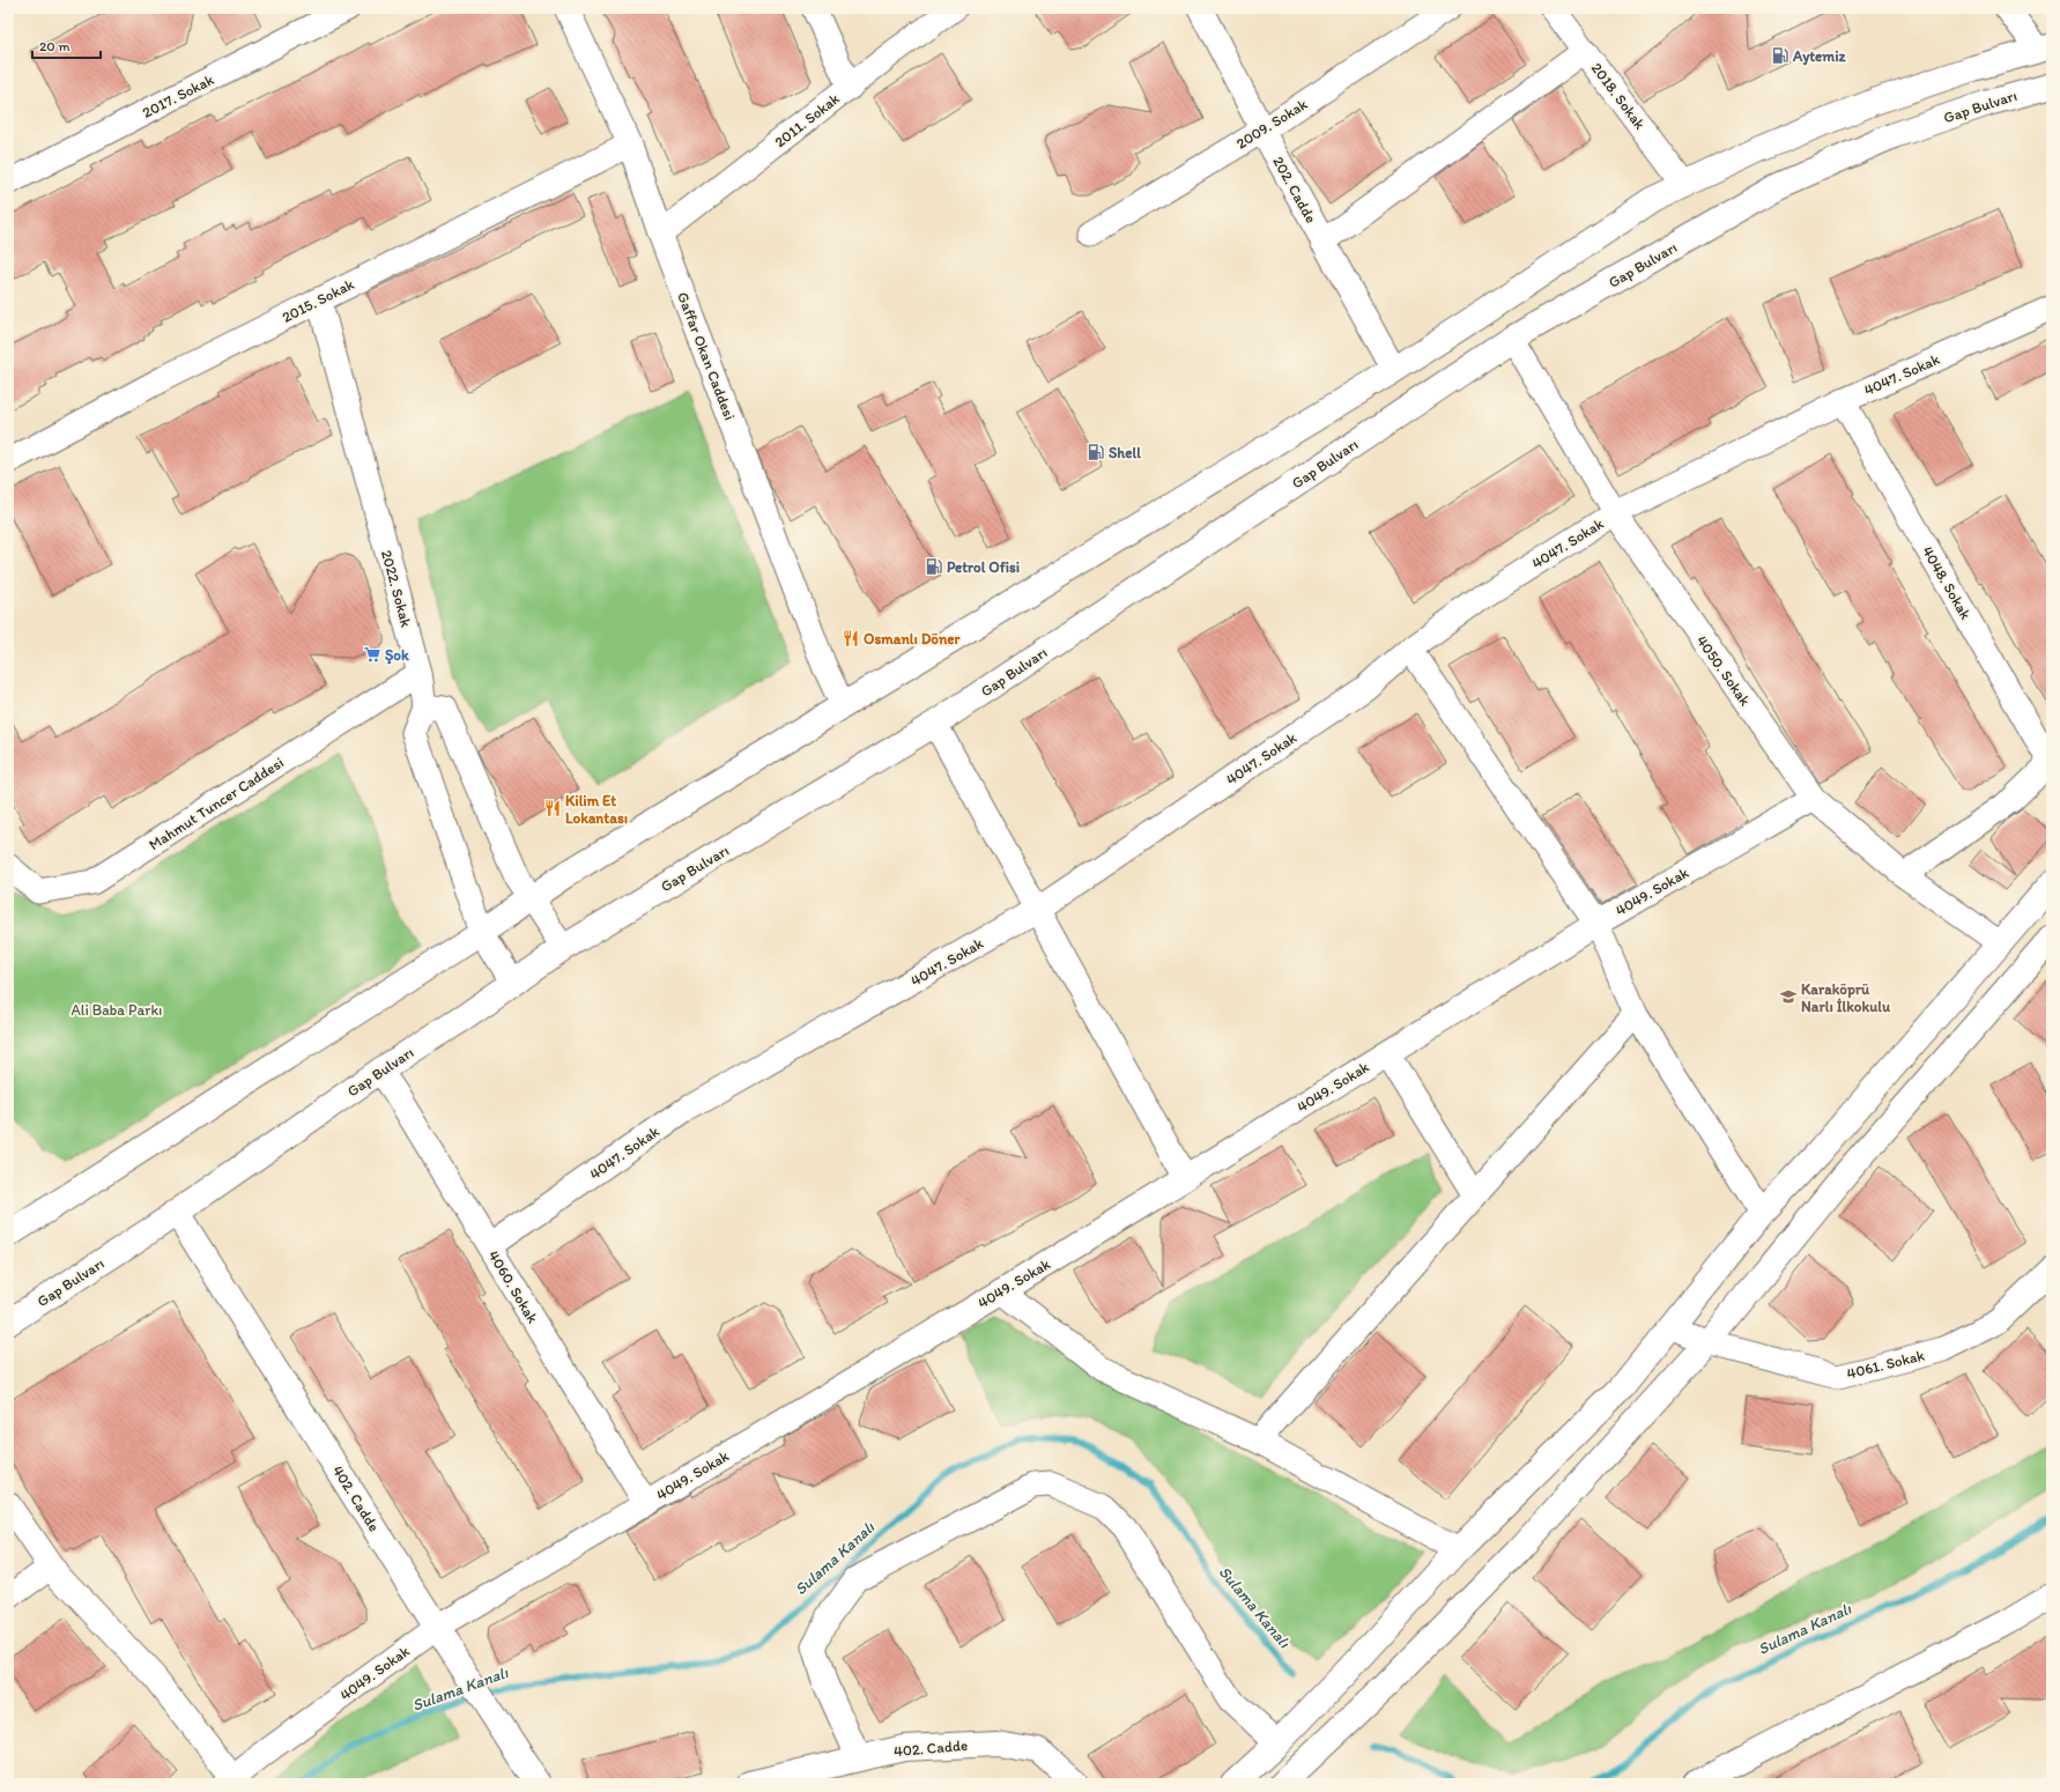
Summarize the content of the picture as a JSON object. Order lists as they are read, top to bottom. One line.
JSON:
{"streets":{"main road":["Gap Bulvarı","402. Cadde"],"street":["2017. Sokak","2018. Sokak","2011. Sokak","2009. Sokak","202. Cadde","2015. Sokak","Gaffar Okan Caddesi","4047. Sokak","4048. Sokak","2022. Sokak","4050. Sokak","Mahmut Tuncer Caddesi","4049. Sokak","4060. Sokak","4061. Sokak"]},"crossings":[["Gap Bulvarı","4050. Sokak"],["Gap Bulvarı","4060. Sokak"],["Gap Bulvarı","402. Cadde"],["2011. Sokak","Gaffar Okan Caddesi"],["2009. Sokak","202. Cadde"],["2015. Sokak","Gaffar Okan Caddesi"],["2015. Sokak","2022. Sokak"],["4047. Sokak","4048. Sokak"],["4047. Sokak","4050. Sokak"],["4047. Sokak","4060. Sokak"],["2022. Sokak","Mahmut Tuncer Caddesi"],["4050. Sokak","4049. Sokak"],["4049. Sokak","4060. Sokak"],["4049. Sokak","402. Cadde"]],"water":["Sulama Kanalı"],"parks":["Ali Baba Parkı"],"places":{"fuel station":["Aytemiz","Shell","Petrol Ofisi"],"restaurant":["Osmanlı Döner","Kilim Et Lokantası"],"supermarket":["Şok"],"school or university":["Karaköprü Narlı İlkokulu"]},"scale_bar":"20 m"}
